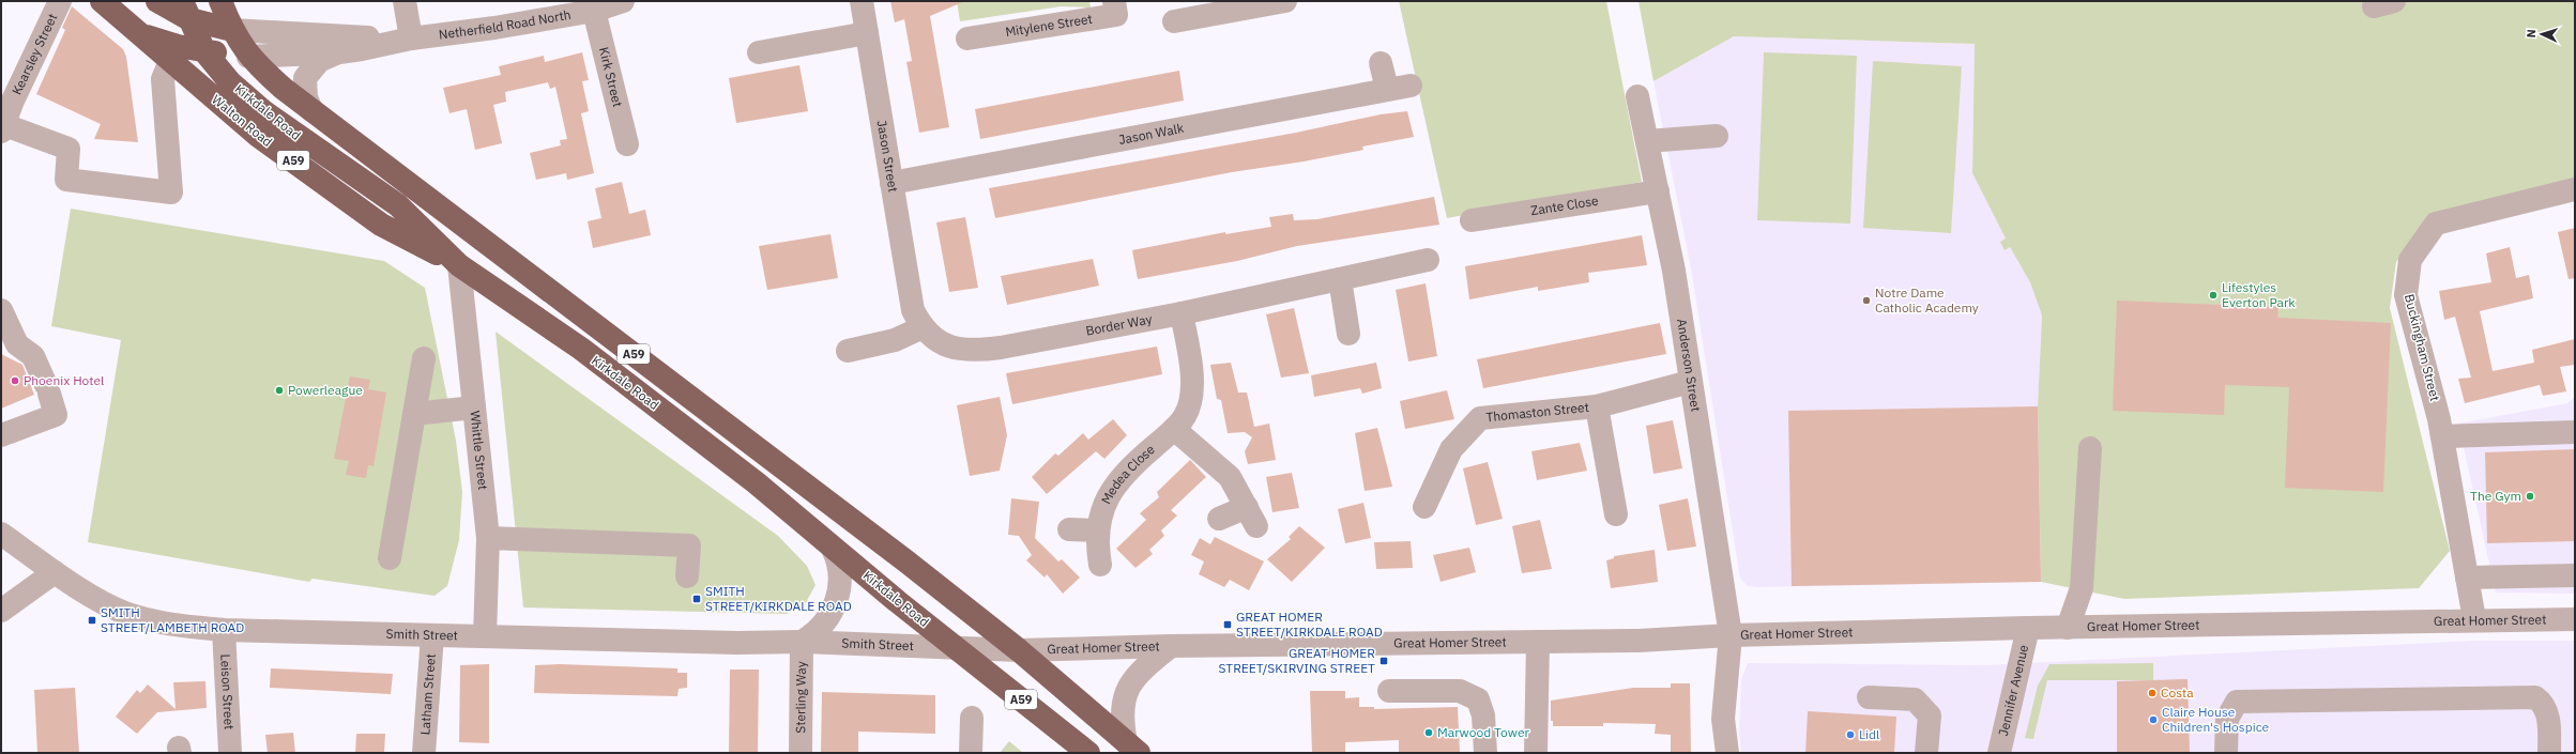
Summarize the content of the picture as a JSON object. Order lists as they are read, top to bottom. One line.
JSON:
{"streets":{"highway":["Kirkdale Road","Walton Road","A59"],"street":["Netherfield Road North","Mitylene Street","Kearsley Street","Kirk Street","Jason Walk","Jason Street","Zante Close","Border Way","Buckingham Street","Anderson Street","Thomaston Street","Whittle Street","Medea Close","Great Homer Street","Smith Street","Jennifer Avenue","Leison Street","Latham Street","Sterling Way"]},"crossings":[["Netherfield Road North","Kirk Street"],["Netherfield Road North","A59"],["Kirkdale Road","Walton Road"],["Kirkdale Road","Whittle Street"],["Kirkdale Road","Smith Street"],["Walton Road","Whittle Street"],["Jason Walk","Jason Street"],["Jason Street","Border Way"],["A59","Great Homer Street"],["A59","Smith Street"],["Zante Close","Anderson Street"],["Border Way","Medea Close"],["Buckingham Street","Great Homer Street"],["Anderson Street","Thomaston Street"],["Anderson Street","Great Homer Street"],["Whittle Street","Smith Street"],["Great Homer Street","Smith Street"],["Great Homer Street","Jennifer Avenue"],["Smith Street","Leison Street"],["Smith Street","Latham Street"],["Smith Street","Sterling Way"]],"places":{"other":["Lifestyles Everton Park","Notre Dame Catholic Academy","Phoenix Hotel","Powerleague","The Gym","Costa","Claire House Children's Hospice","Marwood Tower","Lidl"],"transit":["SMITH STREET/KIRKDALE ROAD","SMITH STREET/LAMBETH ROAD","GREAT HOMER STREET/KIRKDALE ROAD","GREAT HOMER STREET/SKIRVING STREET"]},"north":"left"}
